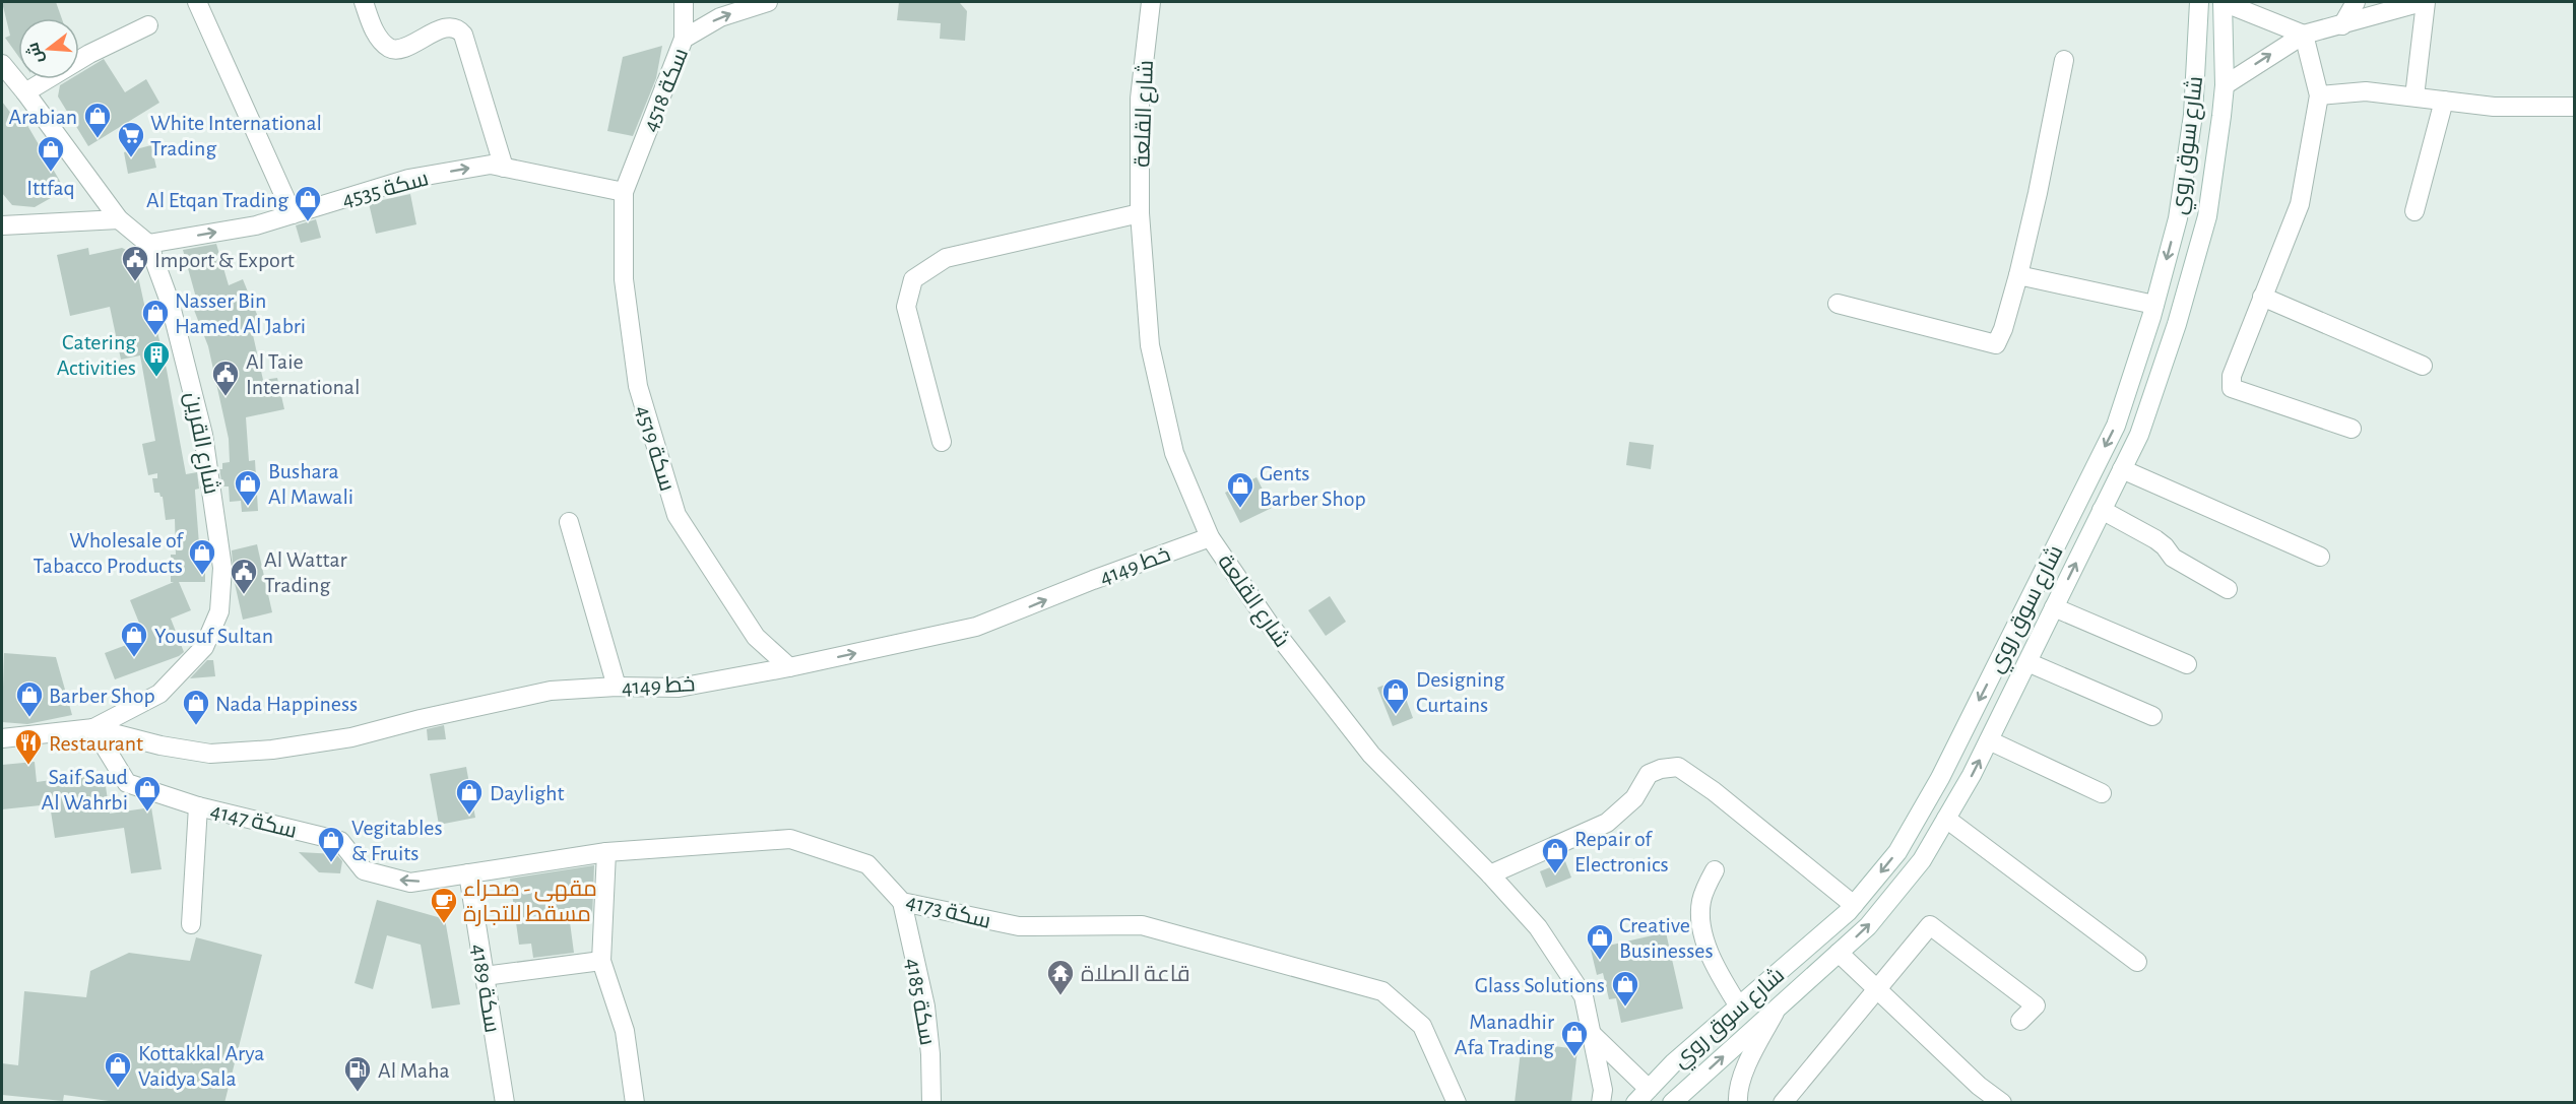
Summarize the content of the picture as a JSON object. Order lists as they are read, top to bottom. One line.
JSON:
{"streets":{"street":["سكة 4518","شارع القلعة","شارع سوق روي","سكة 4535","شارع القرين","سكة 4519","4149 خط","سكة 4147","سكة 4173","سكة 4189","سكة 4185"]},"crossings":[["سكة 4518","سكة 4535"],["سكة 4518","سكة 4519"],["شارع القلعة","4149 خط"],["سكة 4535","شارع القرين"],["سكة 4535","سكة 4519"],["شارع القرين","4149 خط"],["شارع القرين","سكة 4147"],["سكة 4519","4149 خط"],["4149 خط","سكة 4147"],["سكة 4147","سكة 4173"],["سكة 4147","سكة 4189"],["سكة 4173","سكة 4185"]],"one_way":["سكة 4518","سكة 4535","4149 خط","سكة 4147"],"places":{"shop":["Arabian","Ittfaq","Al Etqan Trading","Nasser Bin Hamed Al Jabri","Bushara Al Mawali","Gents Barber Shop","Wholesale of Tabacco Products","Yousuf Sultan","Designing Curtains","Barber Shop","Nada Happiness","Saif Saud Al Wahrbi","Daylight","Vegitables & Fruits","Repair of Electronics","Creative Businesses","Glass Solutions","Manadhir Afa Trading","Kottakkal Arya Vaidya Sala"],"supermarket":["White International Trading"],"public building":["Import & Export","Al Taie International","Al Wattar Trading"],"building":["Catering Activities"],"restaurant":["Restaurant"],"cafe":["مقهى - صحراء مسقط للتجارة"],"temple":["قاعة الصلاة"],"fuel station":["Al Maha"]},"north":"left"}
